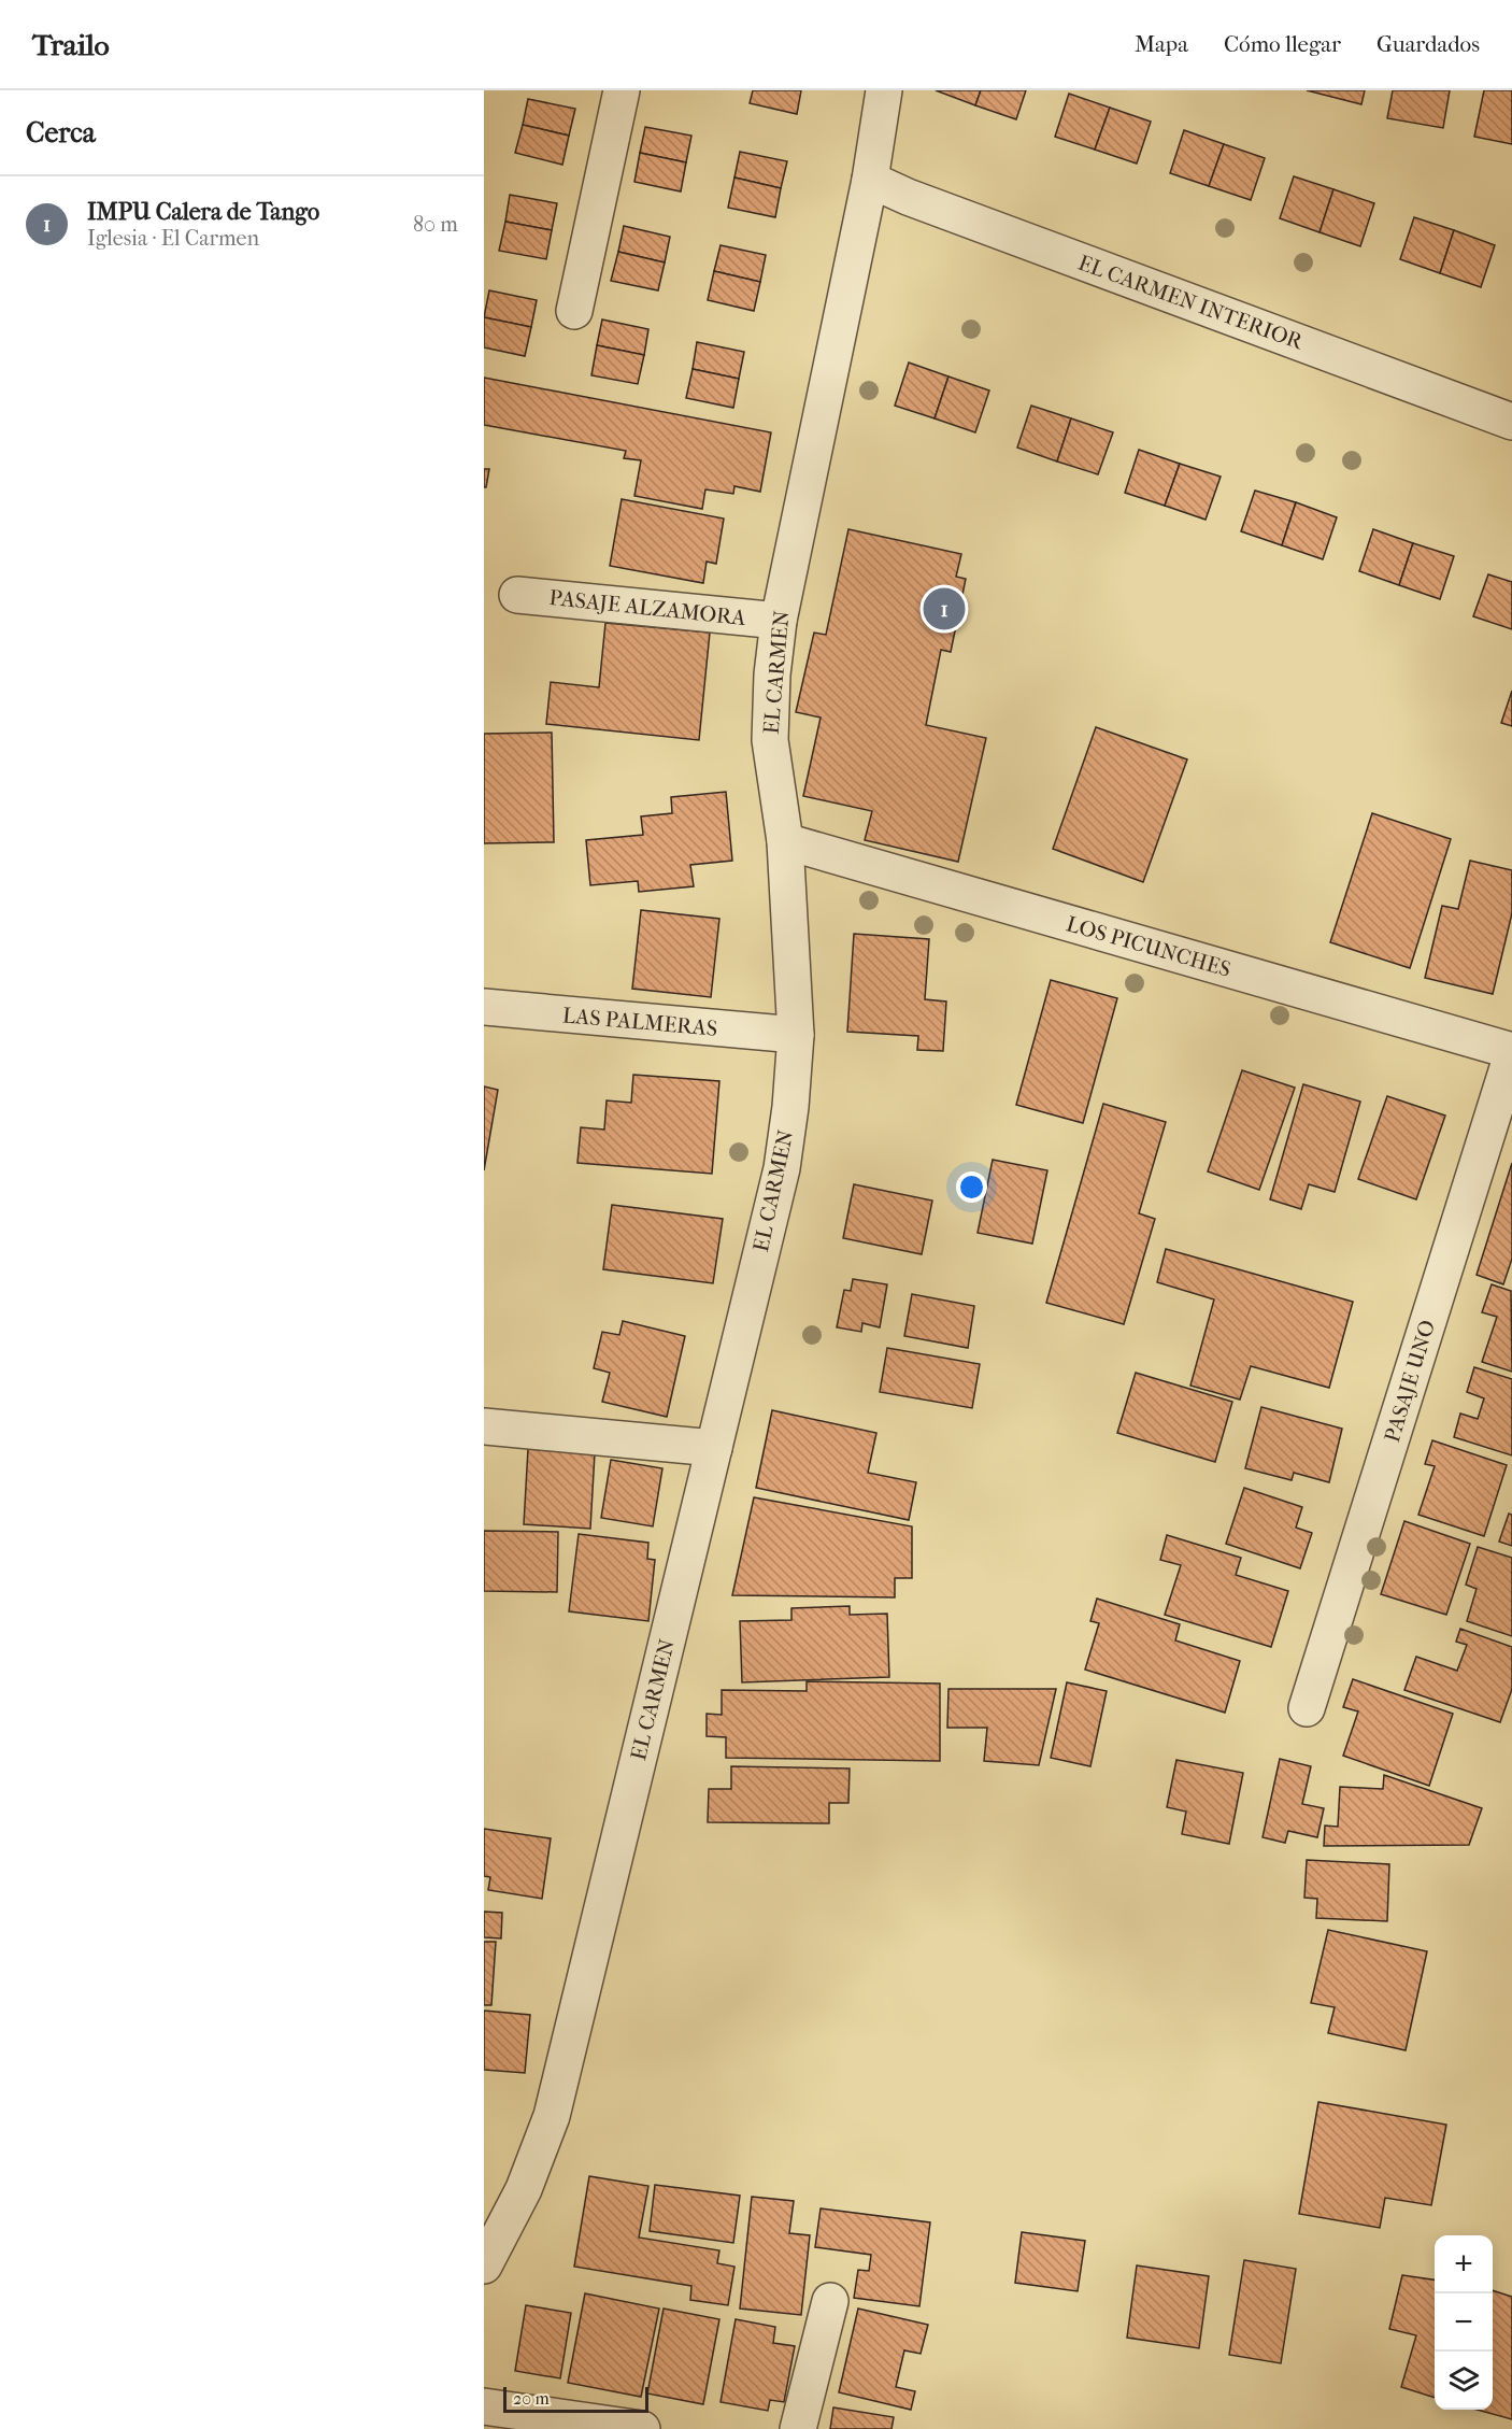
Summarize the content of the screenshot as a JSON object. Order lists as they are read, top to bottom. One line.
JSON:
{"streets":{"street":["EL CARMEN INTERIOR","PASAJE ALZAMORA","EL CARMEN","LOS PICUNCHES","LAS PALMERAS","PASAJE UNO"]},"crossings":[["EL CARMEN INTERIOR","EL CARMEN"],["PASAJE ALZAMORA","EL CARMEN"],["EL CARMEN","LOS PICUNCHES"],["EL CARMEN","LAS PALMERAS"],["LOS PICUNCHES","PASAJE UNO"]],"scale_bar":"20 m","page":{"header":"Trailo","nav":["Mapa","Cómo llegar","Guardados"],"heading":"Cerca","list":[{"mark":"1","name":"IMPU Calera de Tango","note":"Iglesia · El Carmen","value":"80 m"}],"pins":"1","map_buttons":["+","−"],"scale":"20 m"}}
